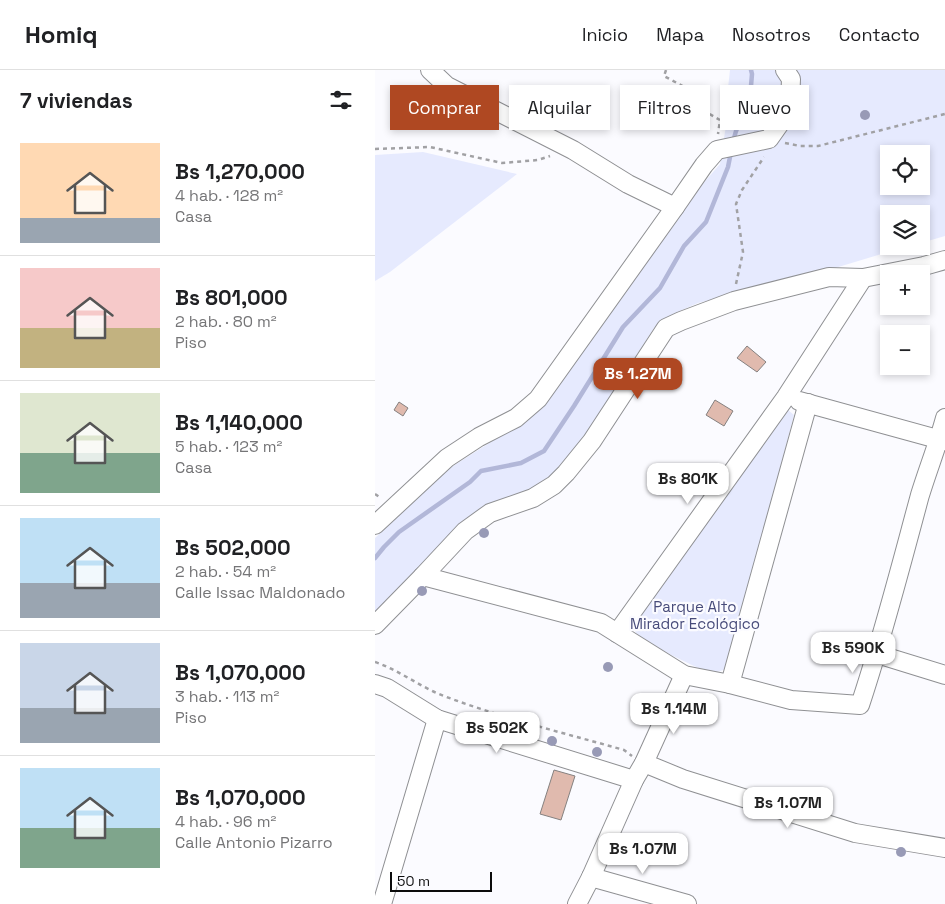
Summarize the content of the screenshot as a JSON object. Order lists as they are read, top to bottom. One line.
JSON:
{"parks":["Parque Alto Mirador Ecológico"],"scale_bar":"50 m","page":{"header":"Homiq","nav":["Inicio","Mapa","Nosotros","Contacto"],"heading":"7 viviendas","chip":["Comprar","Alquilar","Filtros","Nuevo"],"list":[{"name":"Bs 1,270,000","note":"4 hab. · 128 m² · Casa"},{"name":"Bs 801,000","note":"2 hab. · 80 m² · Piso"},{"name":"Bs 1,140,000","note":"5 hab. · 123 m² · Casa"},{"name":"Bs 502,000","note":"2 hab. · 54 m² · Calle Issac Maldonado"},{"name":"Bs 1,070,000","note":"3 hab. · 113 m² · Piso"},{"name":"Bs 1,070,000","note":"4 hab. · 96 m² · Calle Antonio Pizarro"}],"map_buttons":["+","−"],"price":["Bs 1.27M","Bs 801K","Bs 590K","Bs 1.14M","Bs 502K","Bs 1.07M","Bs 1.07M"],"scale":"50 m"}}
